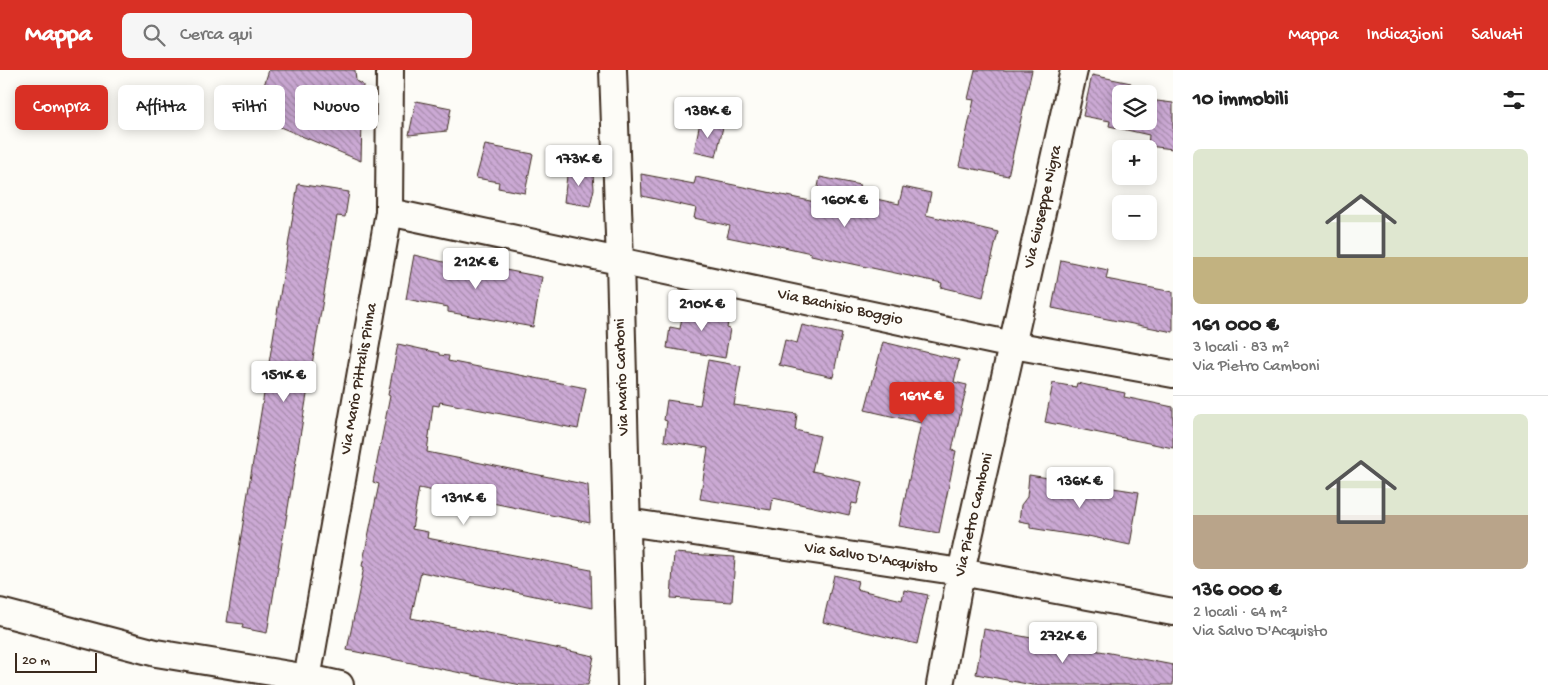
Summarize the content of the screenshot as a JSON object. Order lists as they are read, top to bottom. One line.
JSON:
{"streets":{"street":["Via Giuseppe Nigra","Via Bachisio Boggio","Via Mario Carboni","Via Mario Pittalis Pinna","Via Pietro Camboni","Via Salvo D'Acquisto"]},"crossings":[["Via Giuseppe Nigra","Via Bachisio Boggio"],["Via Giuseppe Nigra","Via Pietro Camboni"],["Via Bachisio Boggio","Via Mario Carboni"],["Via Bachisio Boggio","Via Mario Pittalis Pinna"],["Via Bachisio Boggio","Via Pietro Camboni"],["Via Mario Carboni","Via Salvo D'Acquisto"],["Via Pietro Camboni","Via Salvo D'Acquisto"]],"scale_bar":"20 m","page":{"header":"Mappa","search":"Cerca qui","nav":["Mappa","Indicazioni","Salvati"],"heading":"10 immobili","map_buttons":["+","−"],"chip":["Compra","Affitta","Filtri","Nuovo"],"price":["138K €","173K €","160K €","212K €","210K €","151K €","161K €","136K €","131K €","272K €"],"list":[{"name":"161 000 €","note":"3 locali · 83 m² · Via Pietro Camboni"},{"name":"136 000 €","note":"2 locali · 64 m² · Via Salvo D'Acquisto"}],"scale":"20 m"}}
